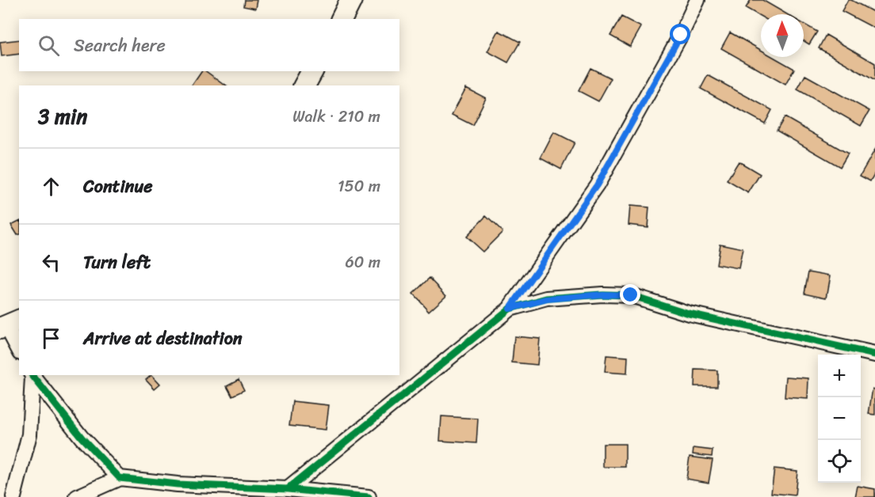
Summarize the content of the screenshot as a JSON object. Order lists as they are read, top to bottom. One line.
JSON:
{"north":"top","page":{"search":"Search here","heading":["3 min","Walk · 210 m"],"list":[["Continue","150 m"],["Turn left","60 m"],"Arrive at destination"],"map_buttons":["+","−"]}}
